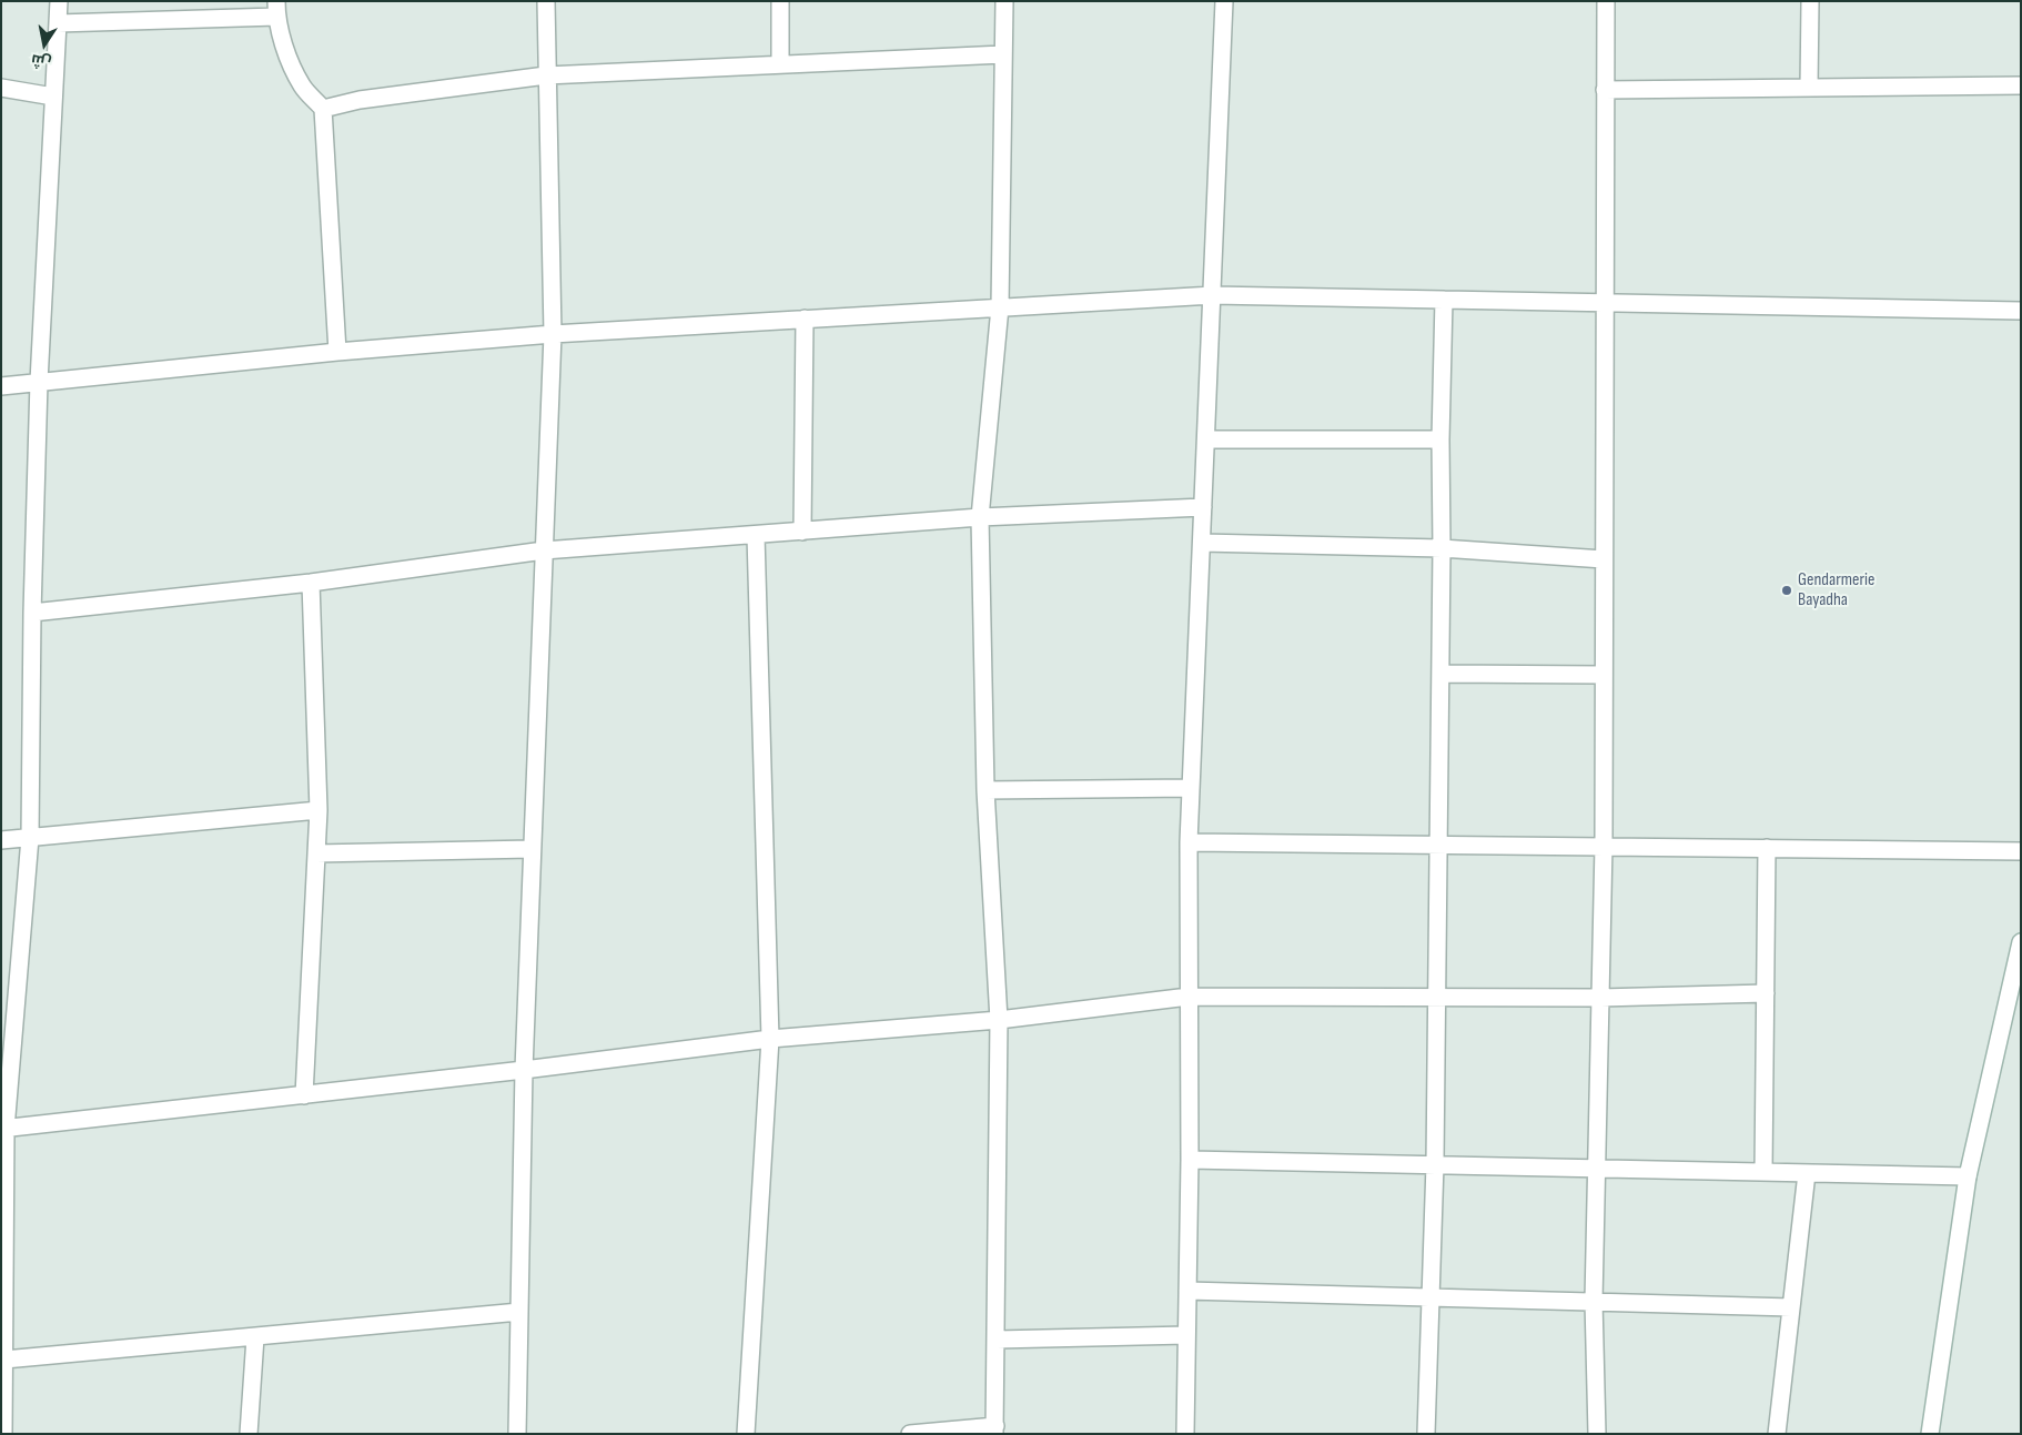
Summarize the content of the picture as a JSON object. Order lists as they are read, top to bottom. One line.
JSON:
{"places":["Gendarmerie Bayadha"],"north":"bottom"}
